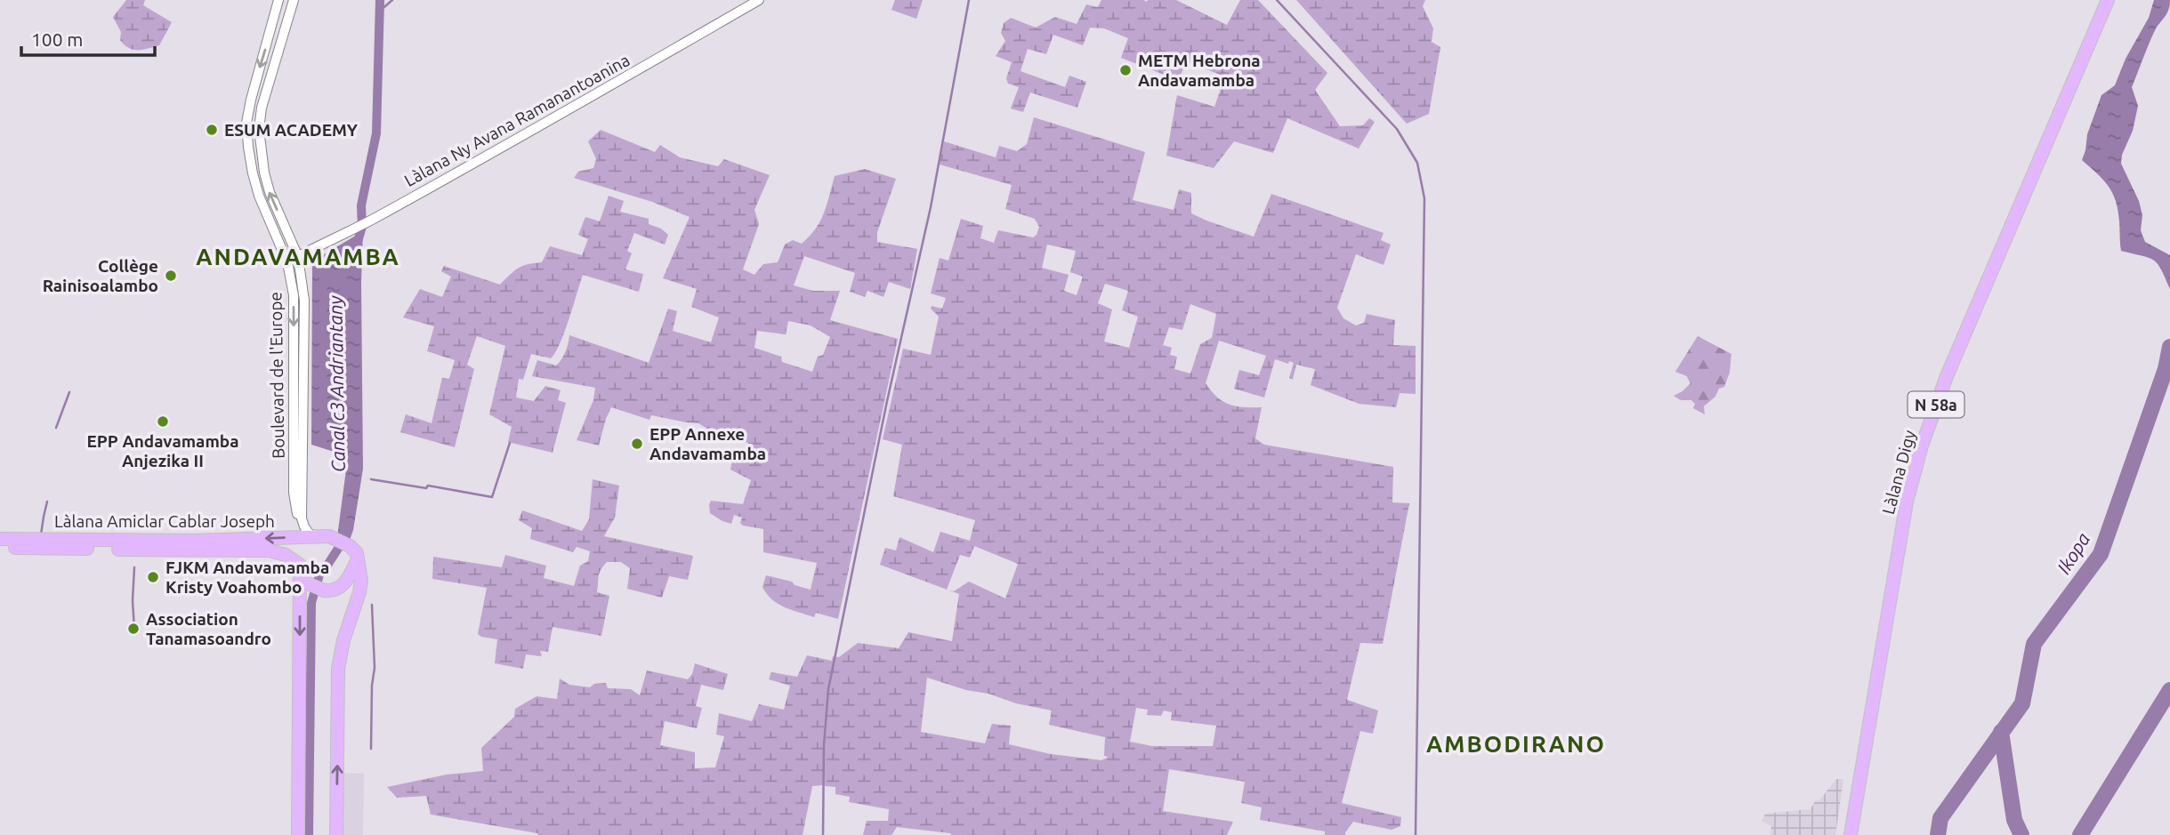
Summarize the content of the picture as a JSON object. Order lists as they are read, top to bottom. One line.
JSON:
{"streets":{"main road":["N 58a","Làlana Digy","Làlana Amiclar Cablar Joseph"],"street":["Làlana Ny Avana Ramanantoanina","Boulevard de l'Europe"]},"crossings":[["Làlana Ny Avana Ramanantoanina","Boulevard de l'Europe"],["Boulevard de l'Europe","Làlana Amiclar Cablar Joseph"]],"districts":["ANDAVAMAMBA","AMBODIRANO"],"water":["Canal c3 Andriantany","Ikopa"],"places":["METM Hebrona Andavamamba","ESUM ACADEMY","Collège Rainisoalambo","EPP Andavamamba Anjezika II","EPP Annexe Andavamamba","FJKM Andavamamba Kristy Voahombo","Association Tanamasoandro"],"scale_bar":"100 m"}
